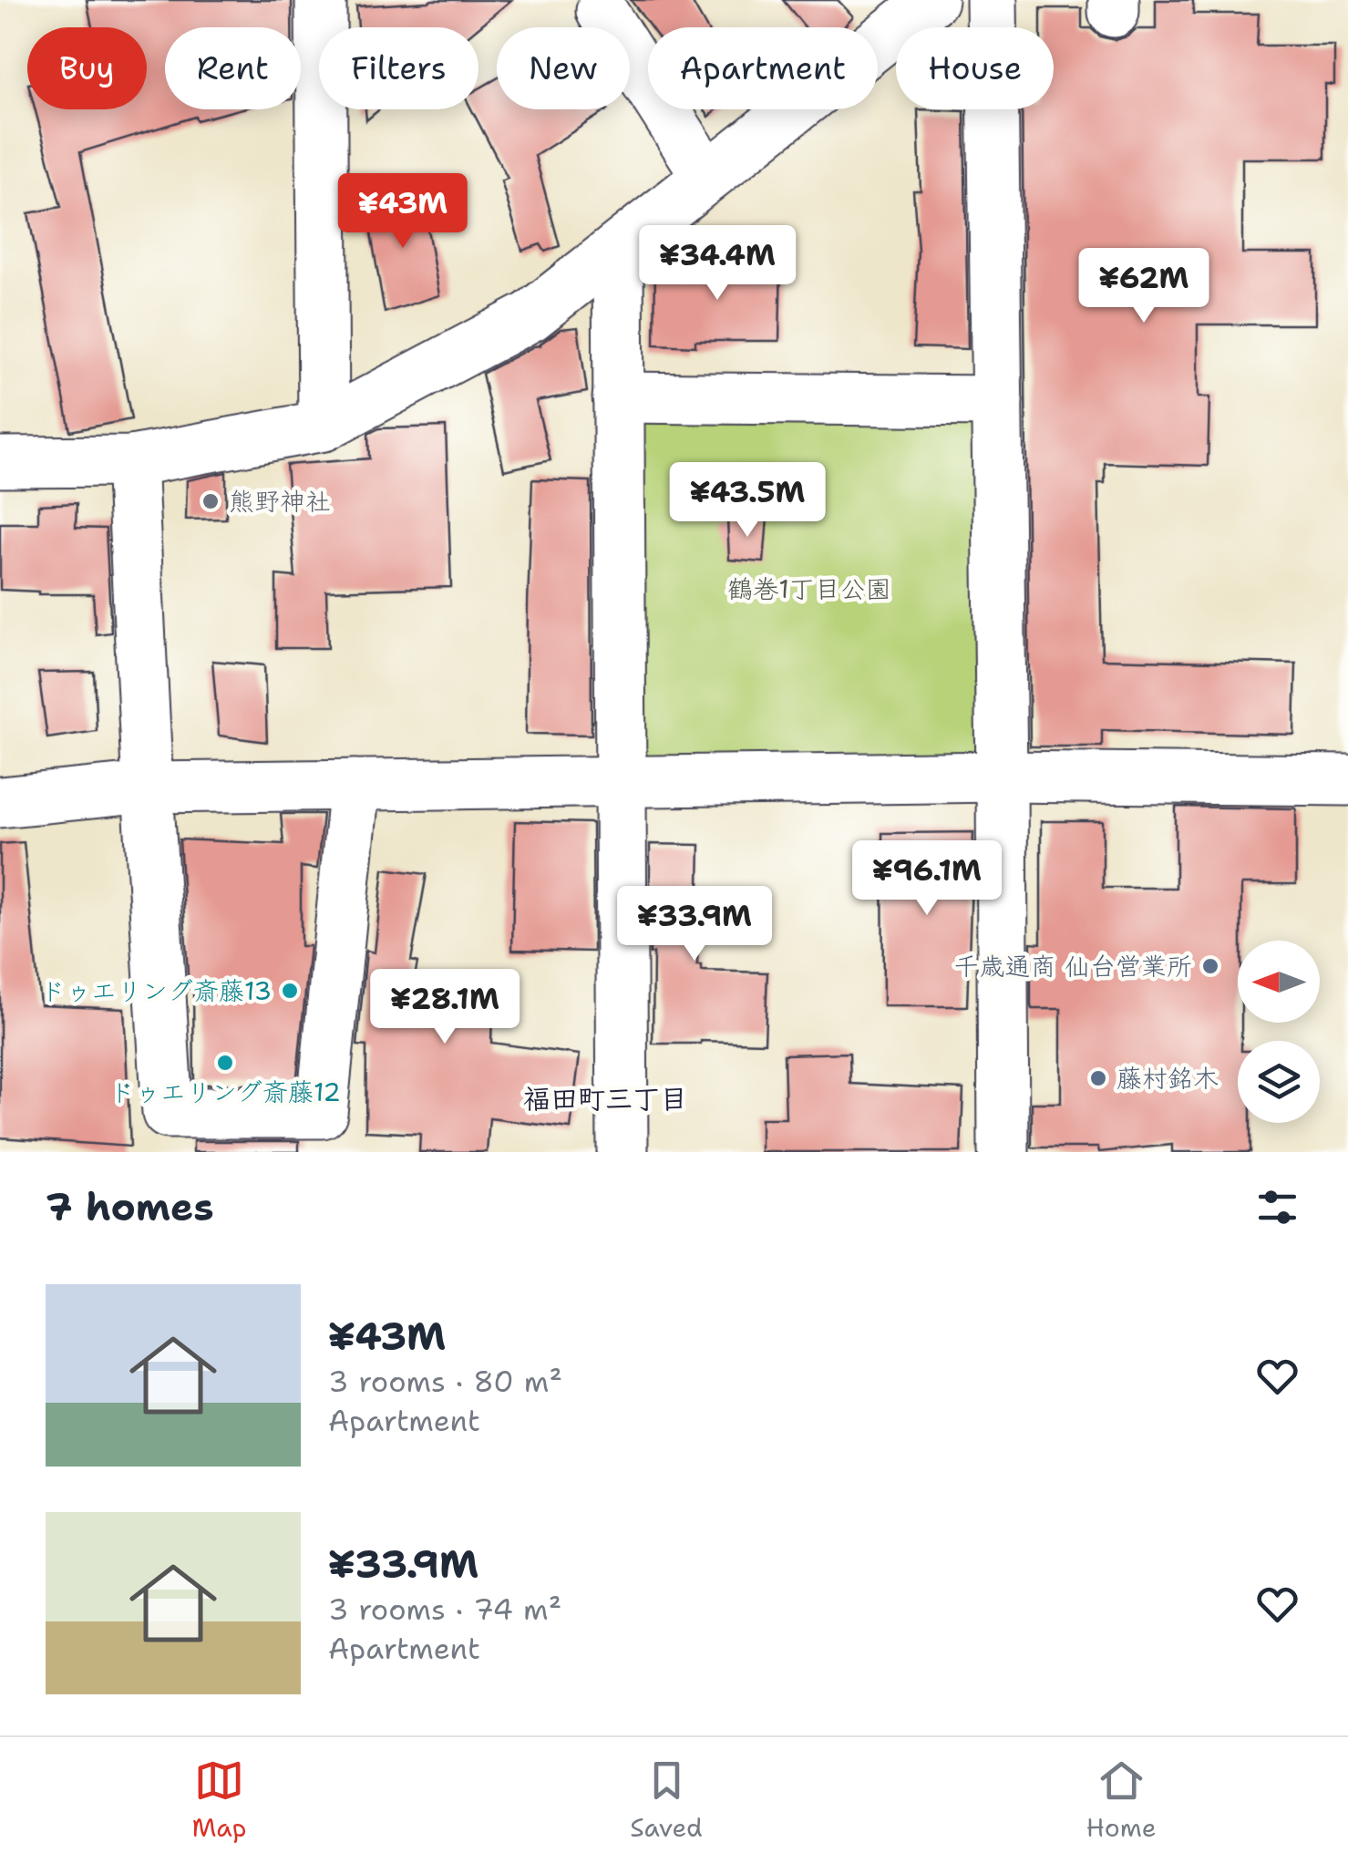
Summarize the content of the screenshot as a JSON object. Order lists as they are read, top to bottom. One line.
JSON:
{"districts":["福田町三丁目"],"parks":["鶴巻1丁目公園"],"places":["熊野神社","千歳通商 仙台営業所","ドゥエリング斎藤13","ドゥエリング斎藤12","藤村銘木"],"north":"left","page":{"chip":["Buy","Rent","Filters","New","Apartment","House"],"price":["¥43M","¥34.4M","¥62M","¥43.5M","¥96.1M","¥33.9M","¥28.1M"],"heading":"7 homes","list":[{"name":"¥43M","note":"3 rooms · 80 m² · Apartment"},{"name":"¥33.9M","note":"3 rooms · 74 m² · Apartment"}],"tabs":["Map","Saved","Home"]}}
